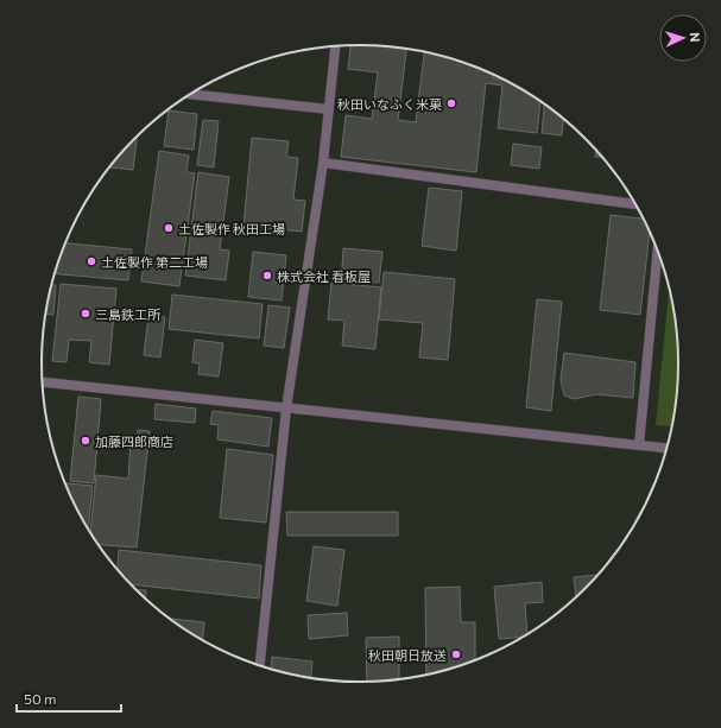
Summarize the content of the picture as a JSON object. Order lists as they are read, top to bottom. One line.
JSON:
{"places":["秋田いなふく米菓","土佐製作 秋田工場","土佐製作 第二工場","株式会社 看板屋","三島鉄工所","加藤四郎商店","秋田朝日放送"],"scale_bar":"50 m","north":"right"}
